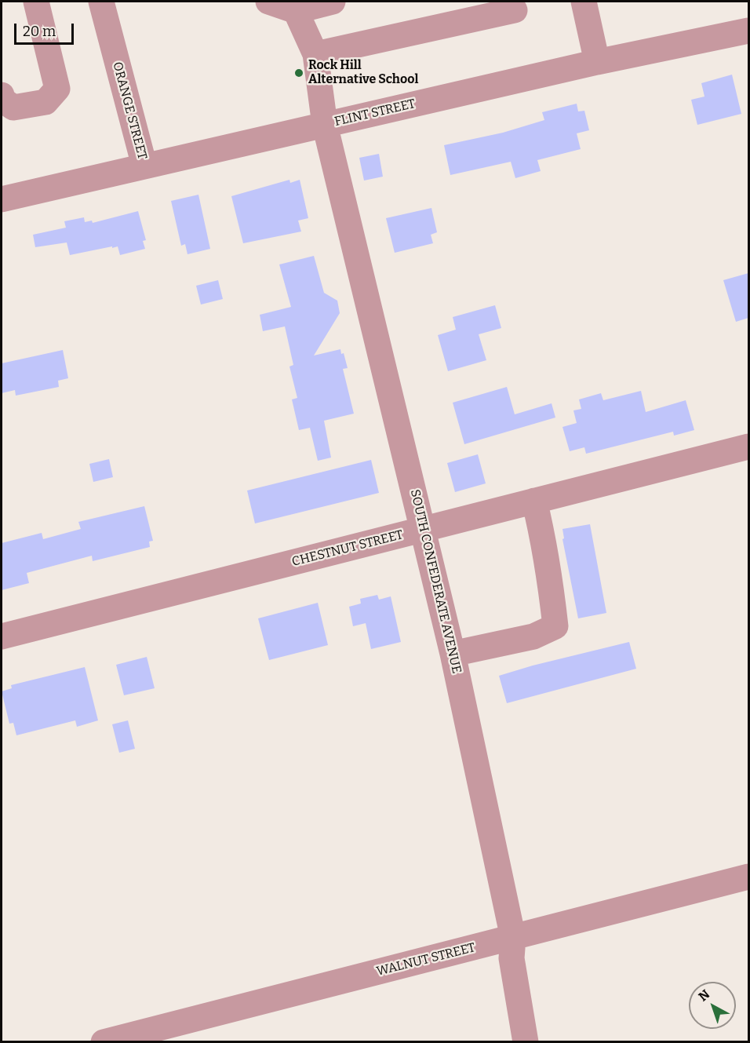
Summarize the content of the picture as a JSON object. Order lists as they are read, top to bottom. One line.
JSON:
{"streets":{"street":["ORANGE STREET","FLINT STREET","CHESTNUT STREET","SOUTH CONFEDERATE AVENUE","WALNUT STREET"]},"crossings":[["ORANGE STREET","FLINT STREET"],["FLINT STREET","SOUTH CONFEDERATE AVENUE"],["CHESTNUT STREET","SOUTH CONFEDERATE AVENUE"],["SOUTH CONFEDERATE AVENUE","WALNUT STREET"]],"places":["Rock Hill Alternative School"],"scale_bar":"20 m","north":"top left"}
